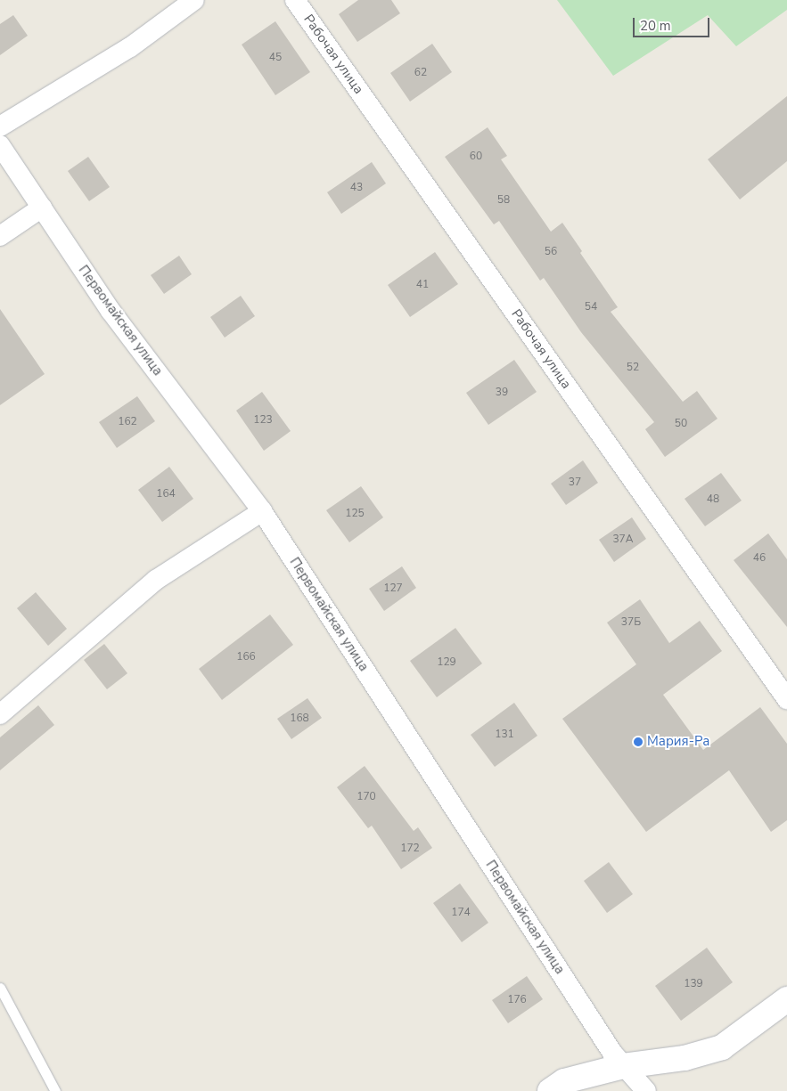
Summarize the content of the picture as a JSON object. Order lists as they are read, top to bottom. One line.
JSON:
{"streets":{"street":["Рабочая улица","Первомайская улица"]},"places":["Мария-Ра"],"house_numbers":["45","62","60","43","58","56","41","54","52","39","123","162","50","37","164","48","125","37А","46","127","37Б","166","129","168","131","170","172","174","139","176"],"scale_bar":"20 m"}
